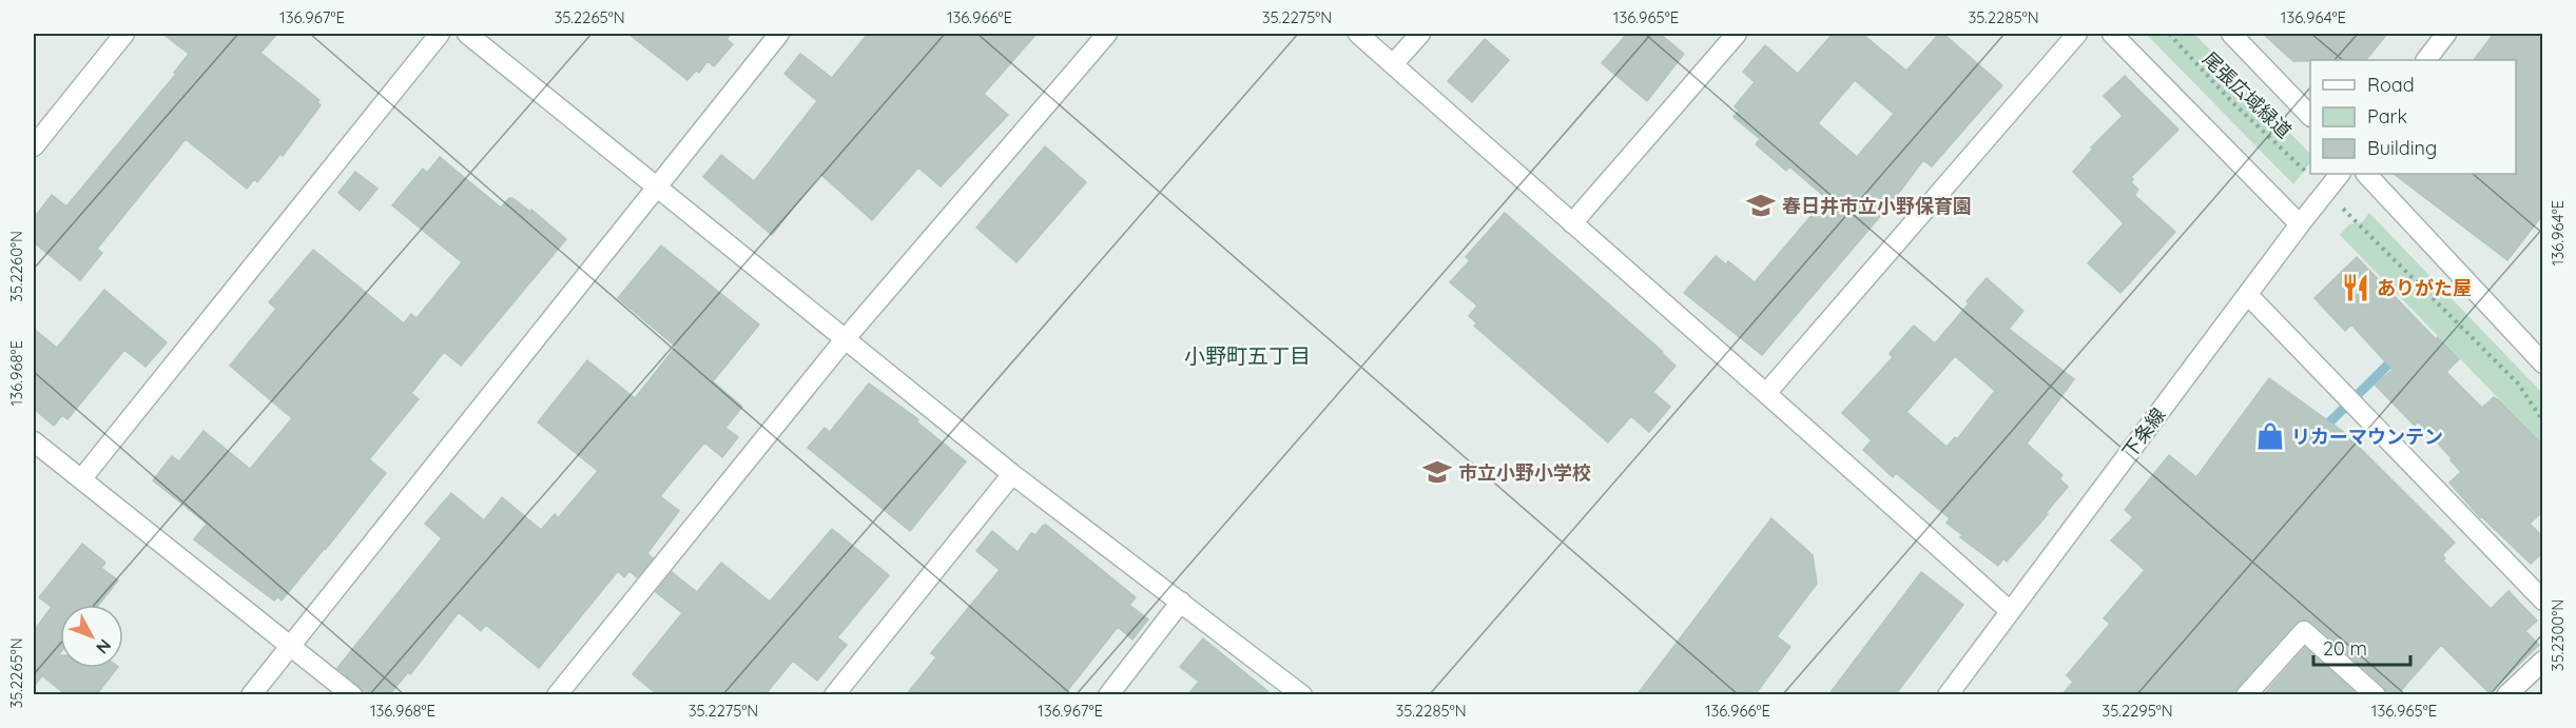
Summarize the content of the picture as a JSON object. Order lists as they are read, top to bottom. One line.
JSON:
{"streets":{"street":["下条線"],"path":["尾張広域緑道"]},"crossings":[["尾張広域緑道","下条線"]],"districts":["小野町五丁目"],"places":{"school or university":["春日井市立小野保育園","市立小野小学校"],"restaurant":["ありがた屋"],"shop":["リカーマウンテン"]},"legend":["Road","Park","Building"],"scale_bar":"20 m","north":"bottom right","coordinates":["136.967°E","35.2265°N","136.966°E","35.2275°N","136.965°E","35.2285°N","136.964°E","35.2260°N","136.968°E","35.2300°N","35.2295°N"]}
